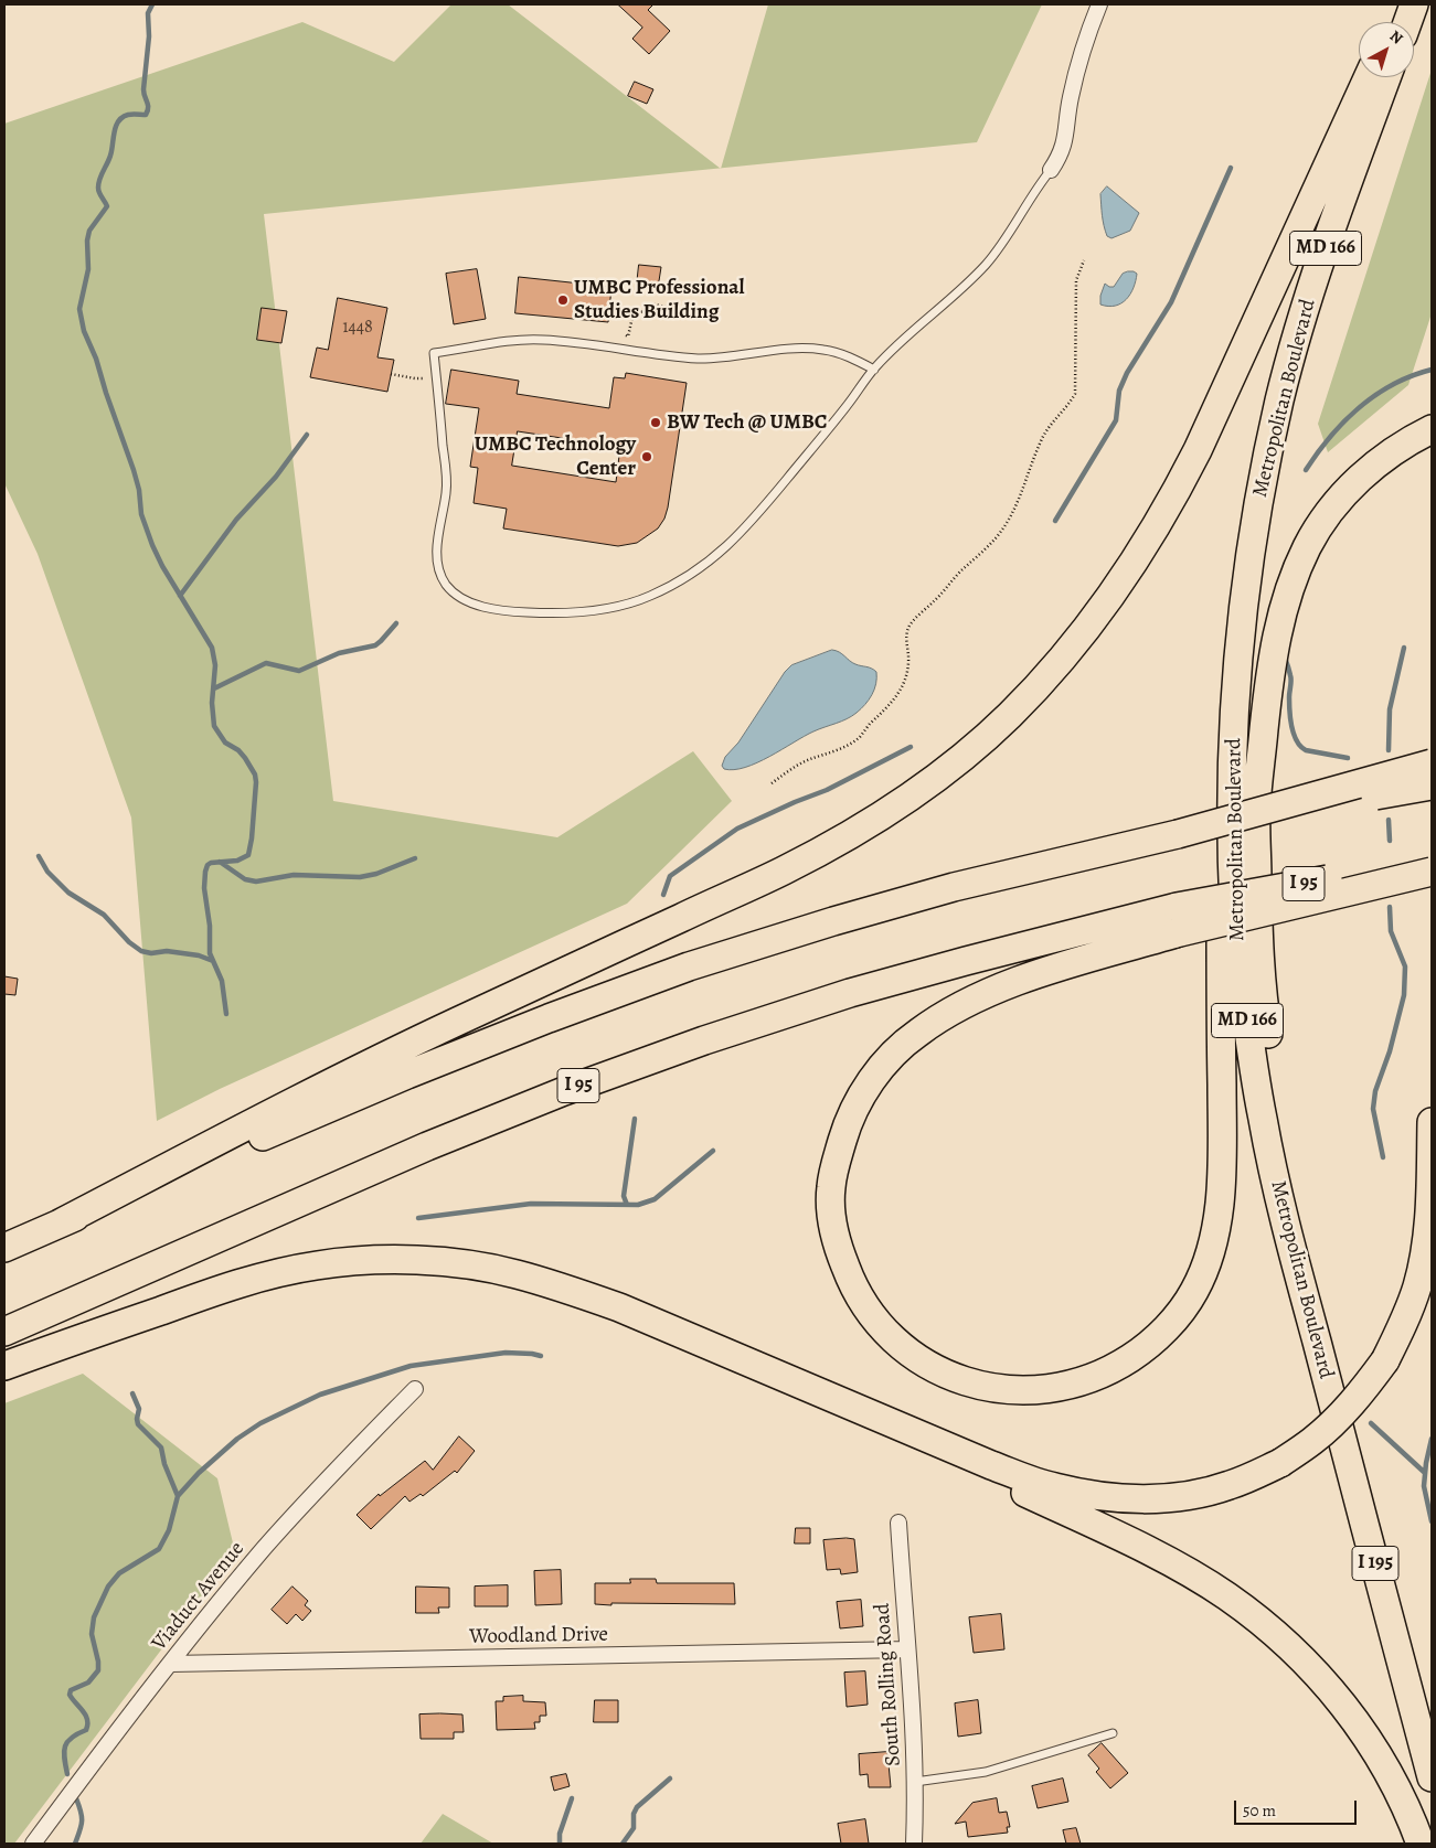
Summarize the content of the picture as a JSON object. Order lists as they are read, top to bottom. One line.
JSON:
{"streets":{"highway":["MD 166","Metropolitan Boulevard","I 95","I 195"],"street":["Viaduct Avenue","Woodland Drive","South Rolling Road"]},"crossings":[["Viaduct Avenue","Woodland Drive"],["Woodland Drive","South Rolling Road"]],"places":["UMBC Professional Studies Building","BW Tech @ UMBC","UMBC Technology Center"],"house_numbers":["1448"],"scale_bar":"50 m","north":"top right"}
